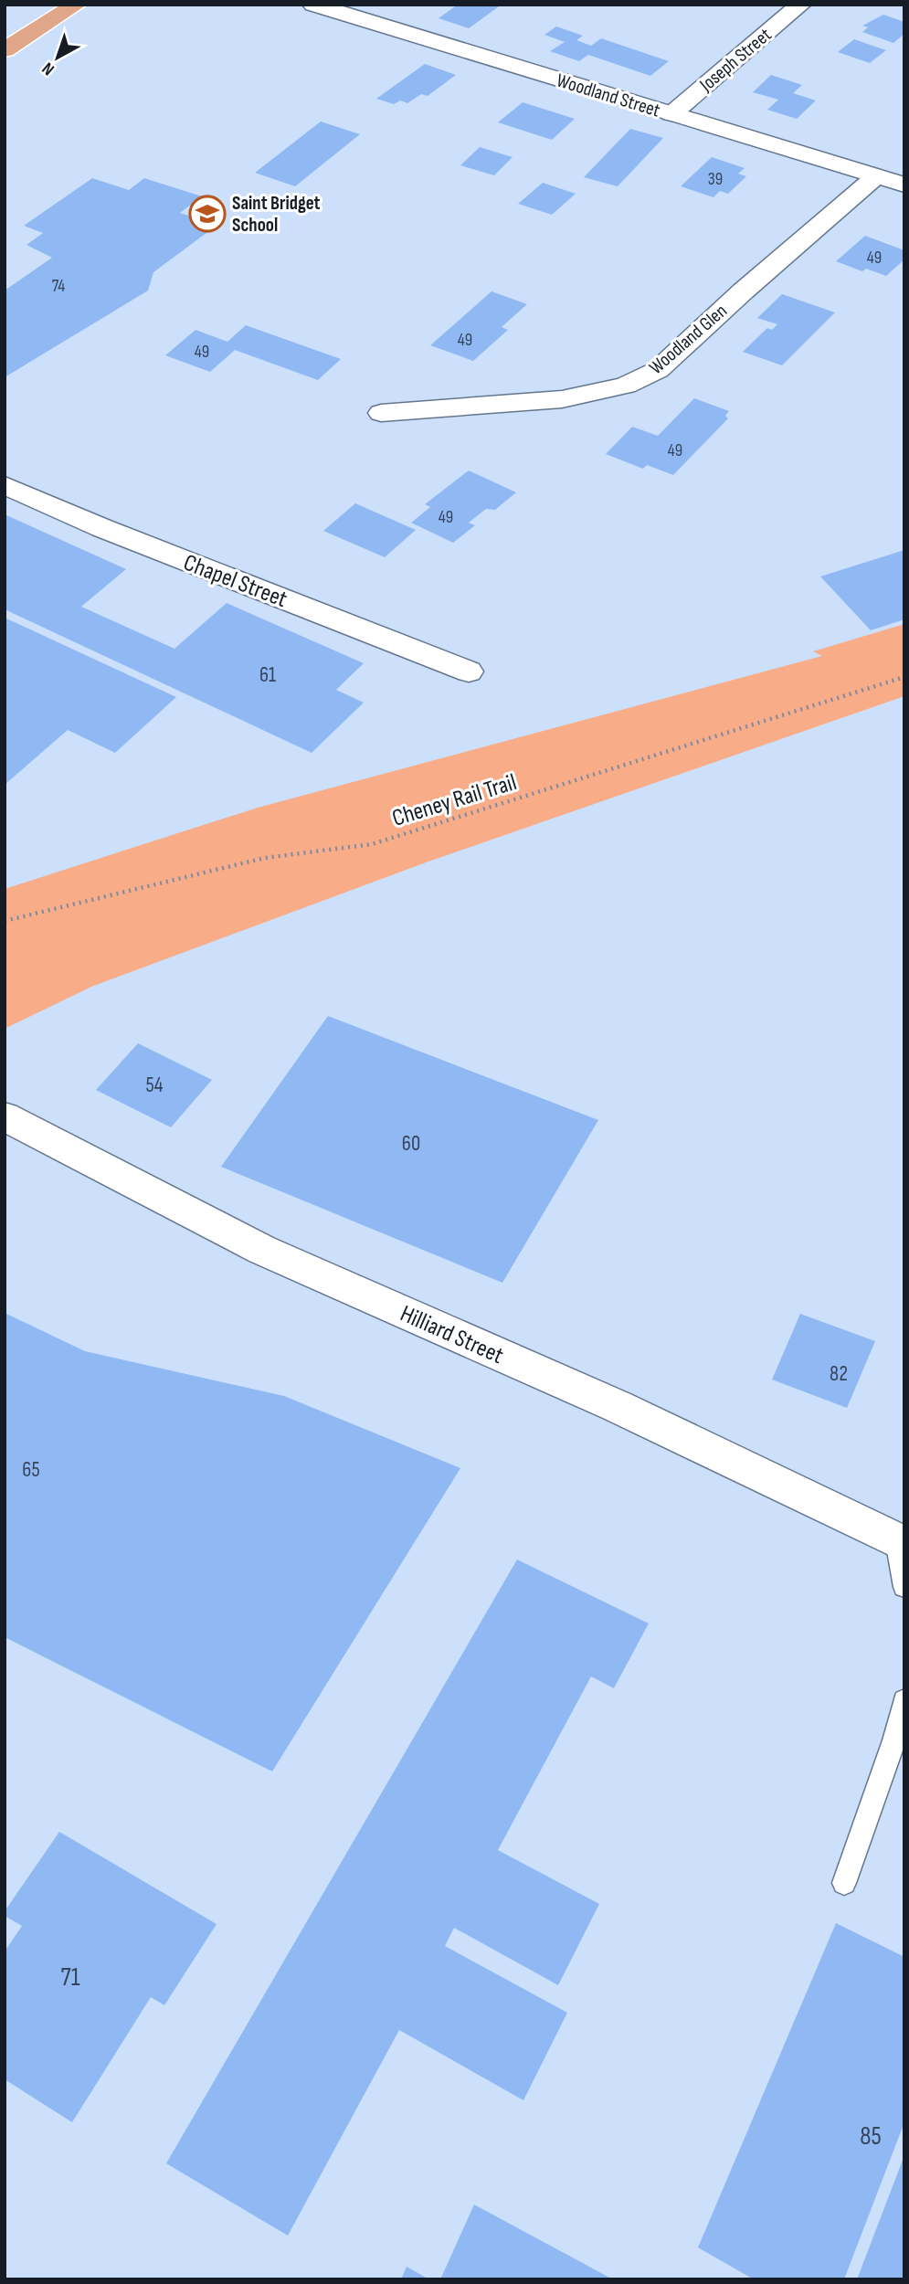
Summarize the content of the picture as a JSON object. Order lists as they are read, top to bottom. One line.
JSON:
{"streets":{"street":["Joseph Street","Woodland Street","Woodland Glen","Chapel Street","Hilliard Street"],"path":["Cheney Rail Trail"]},"crossings":[["Joseph Street","Woodland Street"],["Woodland Street","Woodland Glen"]],"places":{"school or university":["Saint Bridget School"]},"house_numbers":["39","49","74","49","49","49","49","61","54","60","82","65","71","85"],"north":"bottom left"}
